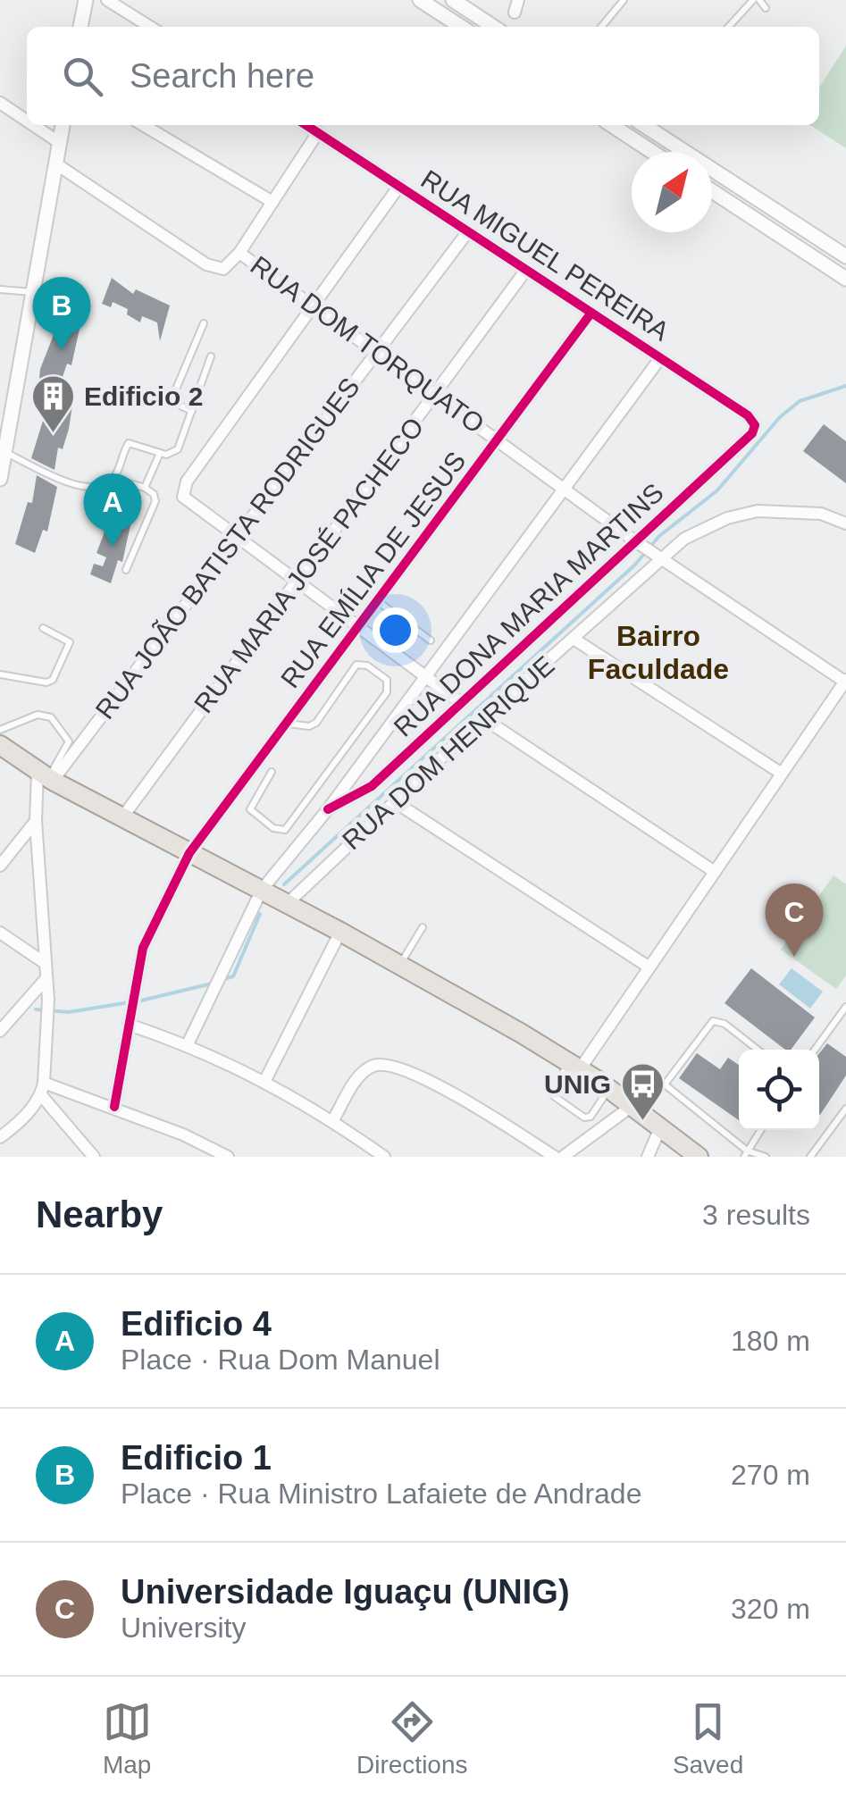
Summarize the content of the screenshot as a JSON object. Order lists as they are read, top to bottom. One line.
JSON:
{"streets":{"street":["RUA MIGUEL PEREIRA","RUA DOM TORQUATO","RUA JOÃO BATISTA RODRIGUES","RUA MARIA JOSÉ PACHECO","RUA EMÍLIA DE JESUS","RUA DONA MARIA MARTINS","RUA DOM HENRIQUE"]},"crossings":[["RUA MIGUEL PEREIRA","RUA JOÃO BATISTA RODRIGUES"],["RUA MIGUEL PEREIRA","RUA MARIA JOSÉ PACHECO"],["RUA MIGUEL PEREIRA","RUA EMÍLIA DE JESUS"],["RUA MIGUEL PEREIRA","RUA DONA MARIA MARTINS"],["RUA DOM TORQUATO","RUA JOÃO BATISTA RODRIGUES"],["RUA DOM TORQUATO","RUA MARIA JOSÉ PACHECO"],["RUA DOM TORQUATO","RUA EMÍLIA DE JESUS"],["RUA DOM TORQUATO","RUA DONA MARIA MARTINS"],["RUA DOM TORQUATO","RUA DOM HENRIQUE"]],"districts":["Bairro Faculdade"],"places":{"building":["Edificio 2"],"bus stop":["UNIG"]},"north":"top right","page":{"search":"Search here","pins":["B","A","C"],"heading":["Nearby","3 results"],"list":[{"mark":"A","name":"Edificio 4","note":"Place · Rua Dom Manuel","value":"180 m"},{"mark":"B","name":"Edificio 1","note":"Place · Rua Ministro Lafaiete de Andrade","value":"270 m"},{"mark":"C","name":"Universidade Iguaçu (UNIG)","note":"University","value":"320 m"}],"nav":["Map","Directions","Saved"]}}
